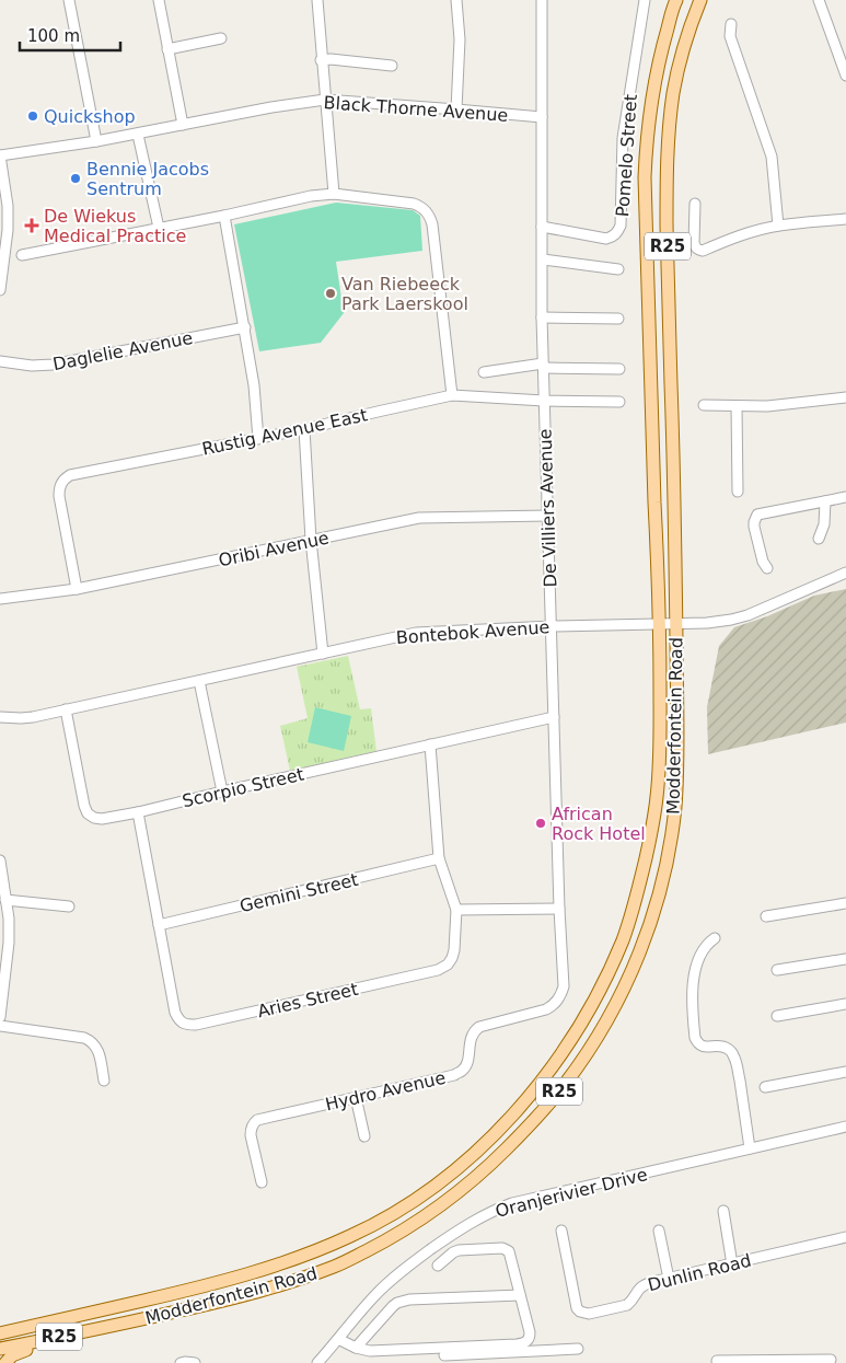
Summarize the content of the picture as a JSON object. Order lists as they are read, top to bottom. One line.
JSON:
{"streets":{"main road":["R25","Modderfontein Road"],"street":["Black Thorne Avenue","Pomelo Street","Daglelie Avenue","Rustig Avenue East","De Villiers Avenue","Oribi Avenue","Bontebok Avenue","Scorpio Street","Gemini Street","Aries Street","Hydro Avenue","Oranjerivier Drive","Dunlin Road"]},"crossings":[["Black Thorne Avenue","De Villiers Avenue"],["Pomelo Street","De Villiers Avenue"],["Rustig Avenue East","De Villiers Avenue"],["Rustig Avenue East","Oribi Avenue"],["De Villiers Avenue","Oribi Avenue"],["De Villiers Avenue","Bontebok Avenue"],["De Villiers Avenue","Scorpio Street"],["De Villiers Avenue","Hydro Avenue"],["Bontebok Avenue","Modderfontein Road"],["Bontebok Avenue","Scorpio Street"],["Gemini Street","Aries Street"]],"places":{"other":["Quickshop","Bennie Jacobs Sentrum","Van Riebeeck Park Laerskool","African Rock Hotel"],"health":["De Wiekus Medical Practice"]},"scale_bar":"100 m"}
